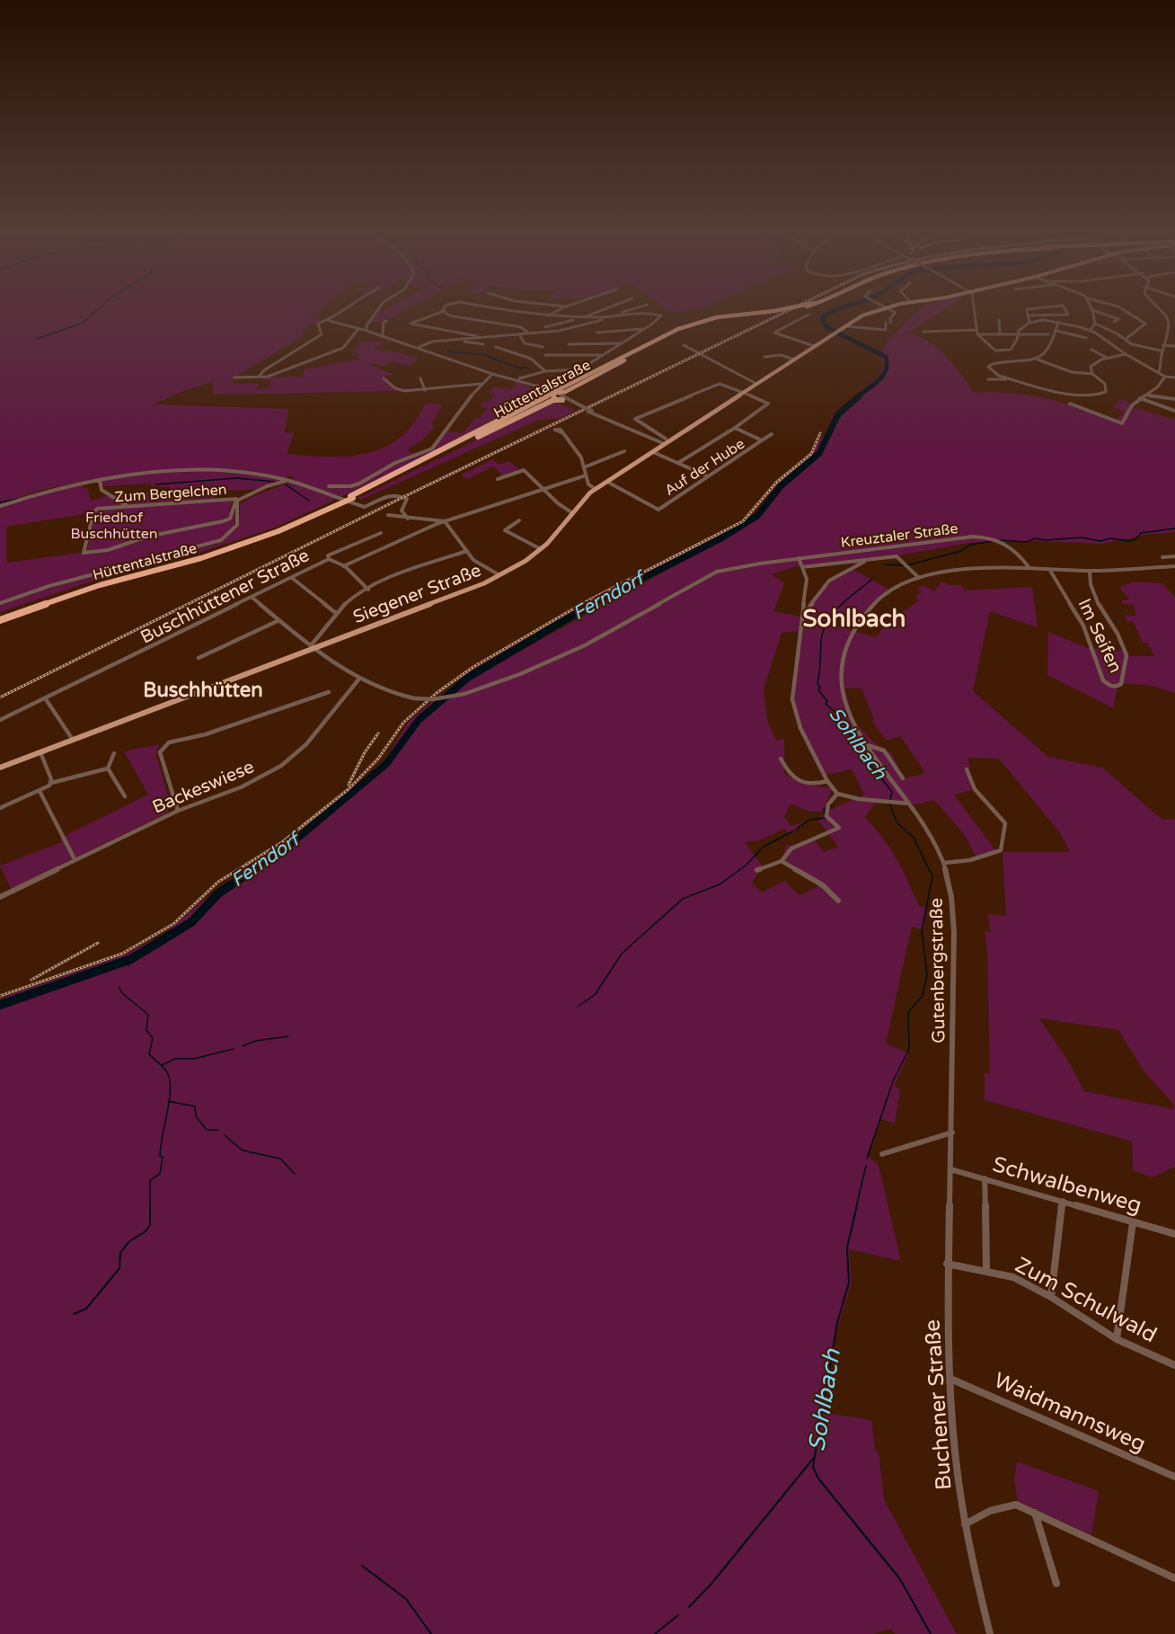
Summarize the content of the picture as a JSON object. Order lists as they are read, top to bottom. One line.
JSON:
{"streets":{"highway":["Hüttentalstraße"],"main road":["Siegener Straße"],"street":["Auf der Hube","Zum Bergelchen","Kreuztaler Straße","Buschhüttener Straße","Im Seifen","Backeswiese","Gutenbergstraße","Schwalbenweg","Zum Schulwald","Buchener Straße","Waidmannsweg"]},"crossings":[["Auf der Hube","Siegener Straße"],["Kreuztaler Straße","Siegener Straße"],["Kreuztaler Straße","Buschhüttener Straße"],["Kreuztaler Straße","Backeswiese"],["Kreuztaler Straße","Gutenbergstraße"],["Im Seifen","Gutenbergstraße"],["Gutenbergstraße","Schwalbenweg"],["Gutenbergstraße","Buchener Straße"],["Schwalbenweg","Buchener Straße"],["Zum Schulwald","Buchener Straße"],["Buchener Straße","Waidmannsweg"]],"districts":["Sohlbach","Buschhütten"],"water":["Ferndorf","Sohlbach"],"parks":["Friedhof Buschhütten"]}
